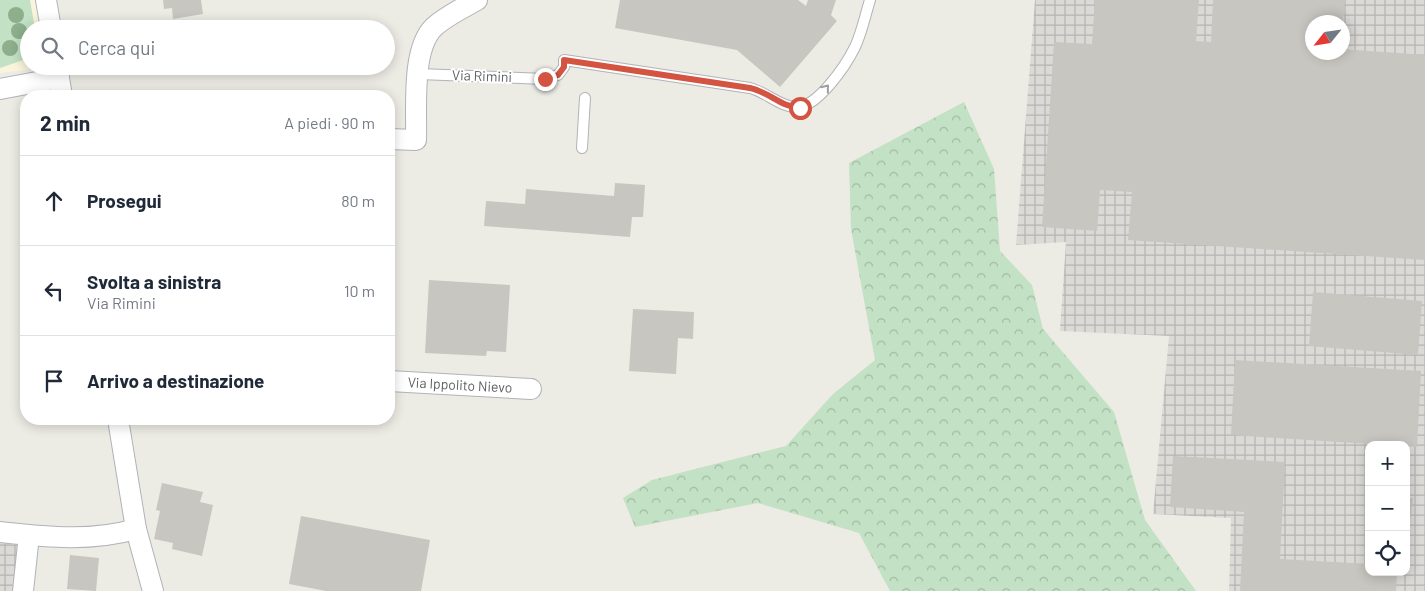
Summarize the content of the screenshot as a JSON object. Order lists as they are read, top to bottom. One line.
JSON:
{"streets":{"street":["Via Ippolito Nievo"],"lane":["Via Rimini"]},"one_way":["Via Rimini"],"north":"bottom left","page":{"search":"Cerca qui","heading":["2 min","A piedi · 90 m"],"list":[["Prosegui","80 m"],["Svolta a sinistra","Via Rimini","10 m"],"Arrivo a destinazione"],"map_buttons":["+","−"]}}
